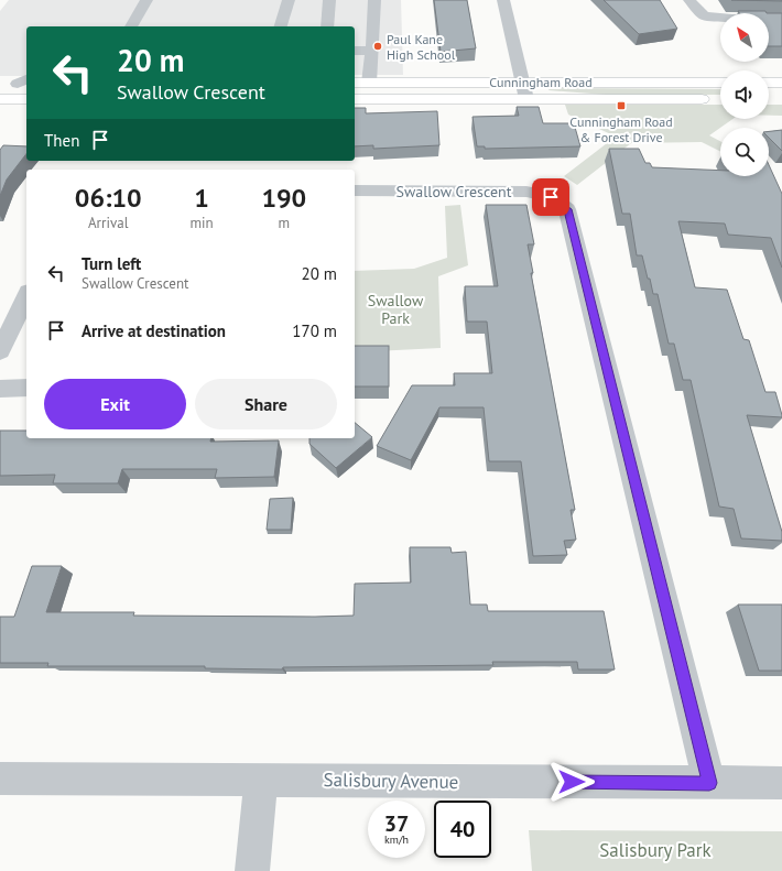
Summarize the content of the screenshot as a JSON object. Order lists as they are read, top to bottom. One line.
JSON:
{"streets":{"main road":["Cunningham Road"],"street":["Swallow Crescent","Salisbury Avenue"]},"crossings":[["Swallow Crescent","Salisbury Avenue"]],"parks":["Swallow Park","Salisbury Park"],"places":{"other":["Paul Kane High School"],"transit":["Cunningham Road & Forest Drive"]},"north":"top left","page":{"turn":["20 m","Swallow Crescent"],"then":"Then","eta":["06:10","Arrival","1","min","190","m"],"list":[{"name":"Turn left","note":"Swallow Crescent","value":"20 m"},{"name":"Arrive at destination","value":"170 m"}],"buttons":["Exit","Share"],"speed":"37 km/h","limit":"40"}}
